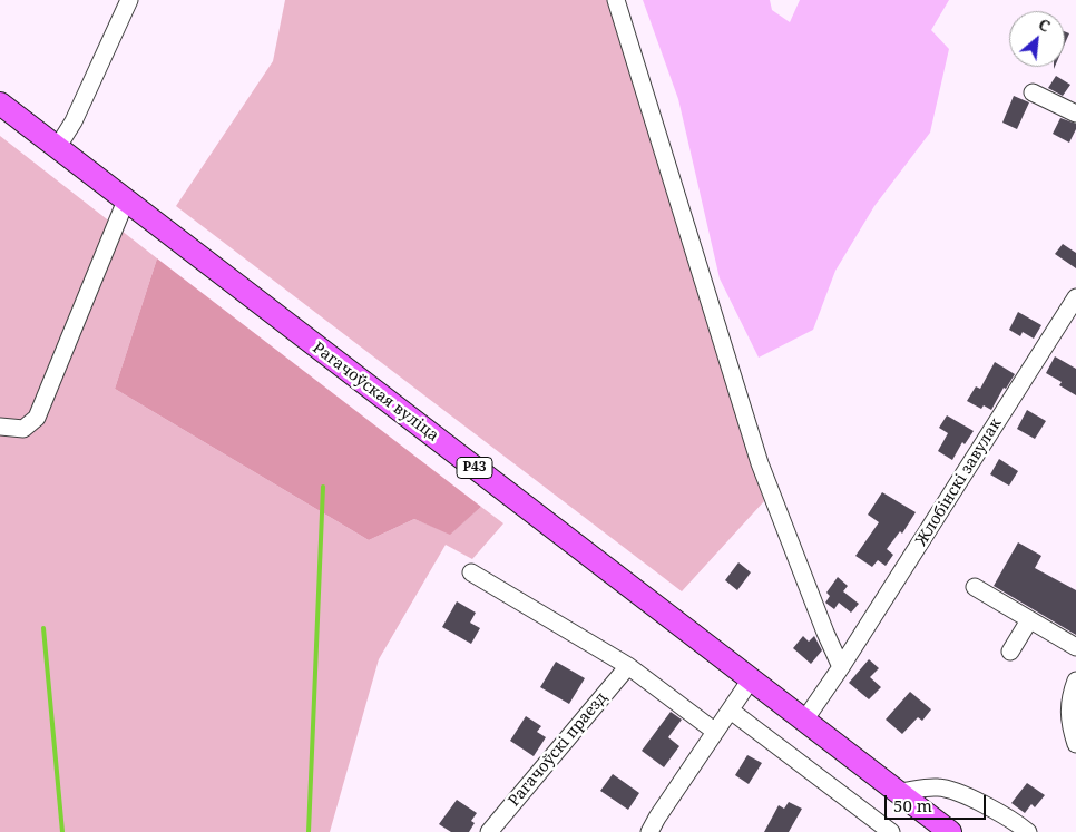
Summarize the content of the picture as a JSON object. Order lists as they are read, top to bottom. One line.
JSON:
{"streets":{"main road":["Рагачоўская вуліца","Р43"],"street":["Жлобінскі завулак","Рагачоўскі праезд"]},"crossings":[["Рагачоўская вуліца","Жлобінскі завулак"]],"scale_bar":"50 m","north":"top right"}
